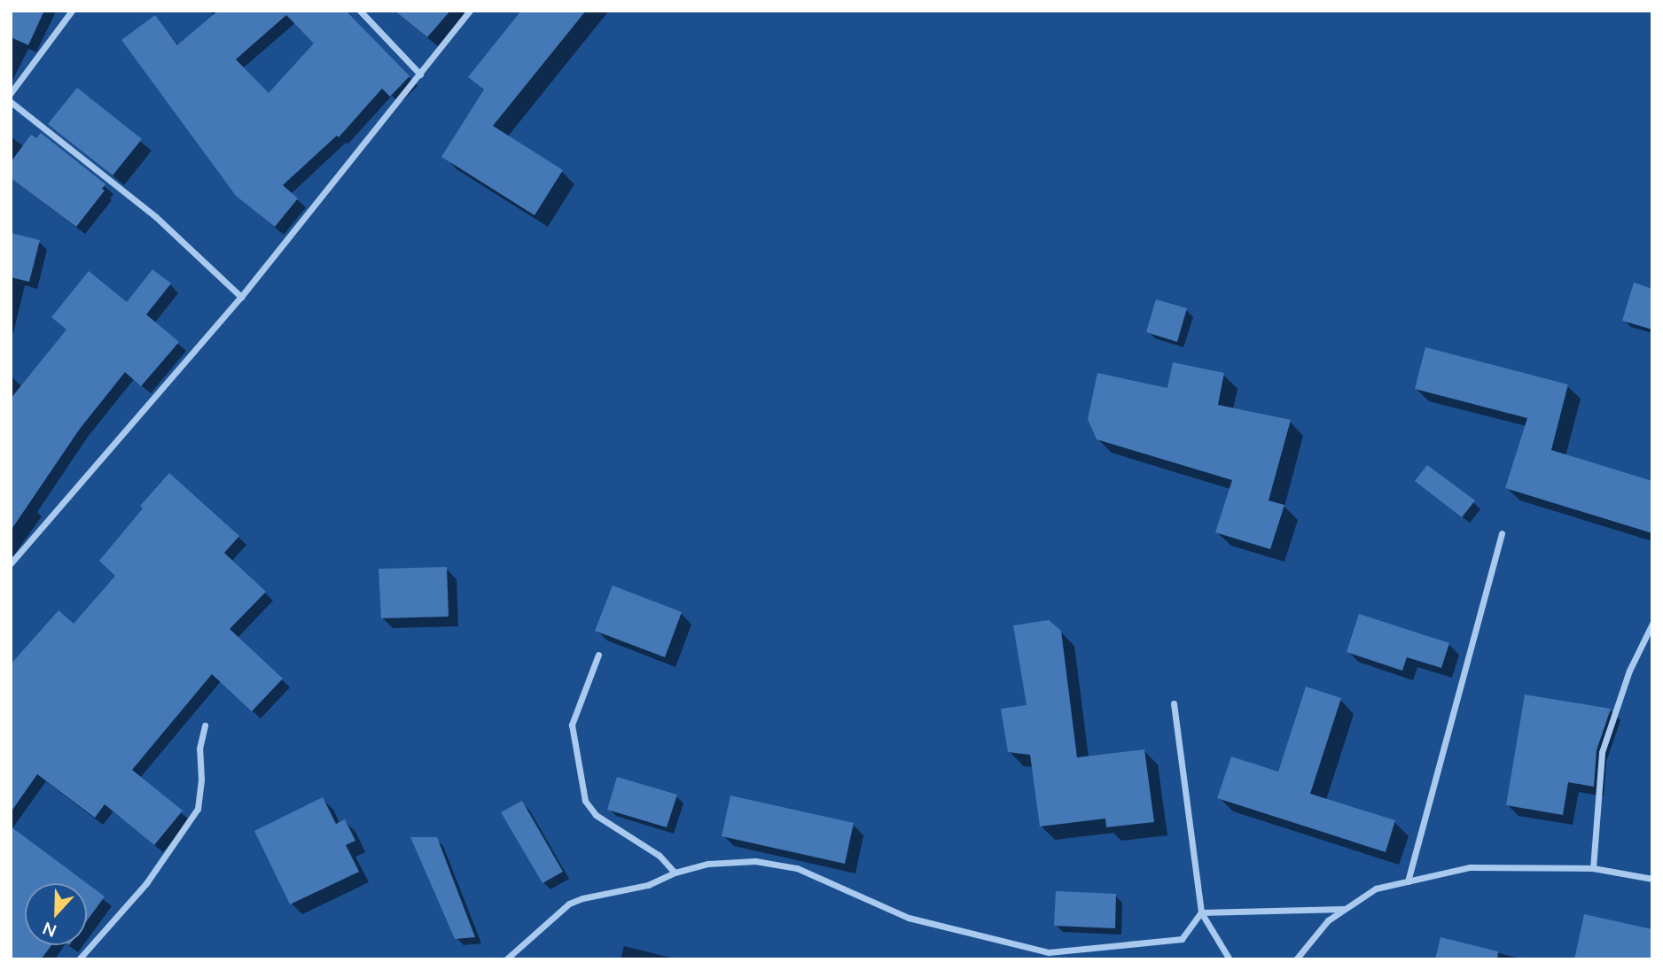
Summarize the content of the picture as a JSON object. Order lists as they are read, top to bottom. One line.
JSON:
{"north":"bottom"}
